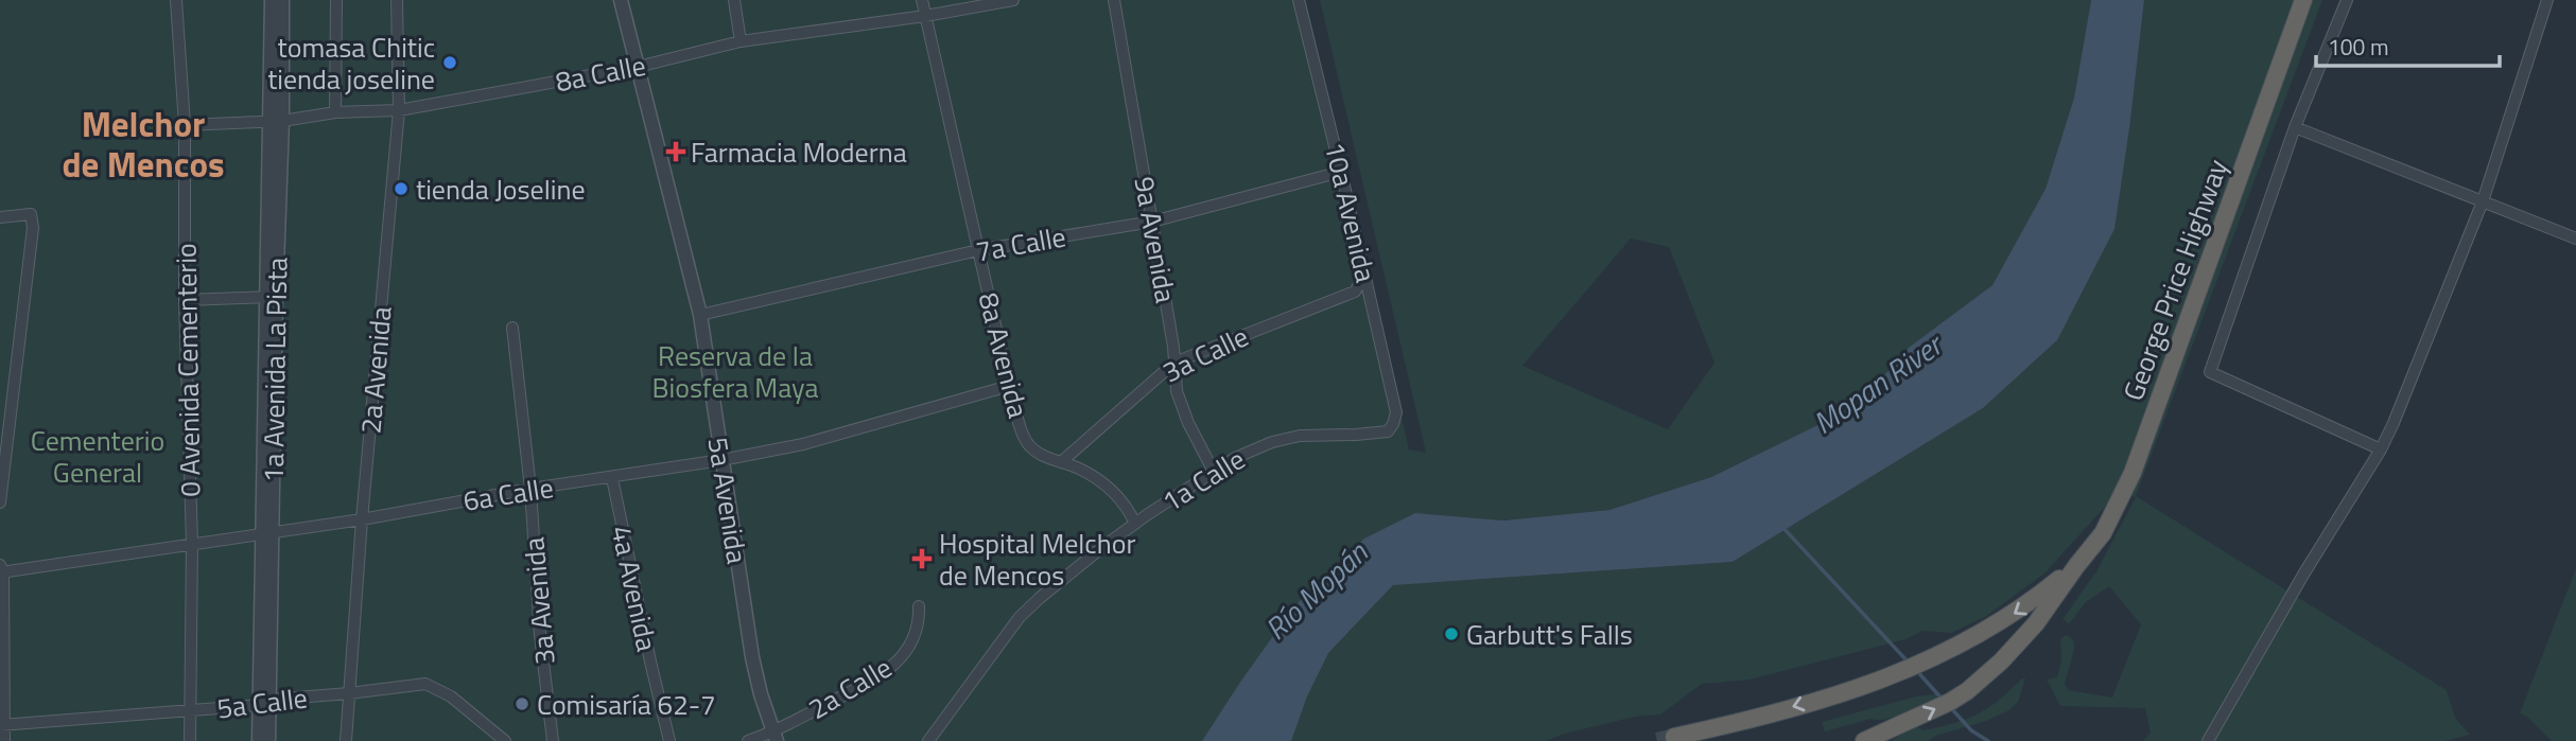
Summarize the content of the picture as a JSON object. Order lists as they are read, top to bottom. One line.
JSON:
{"streets":{"highway":["George Price Highway"],"street":["8a Calle","10a Avenida","9a Avenida","7a Calle","3a Calle","8a Avenida","0 Avenida Cementerio","1a Avenida La Pista","2a Avenida","1a Calle","6a Calle","5a Avenida","4a Avenida","3a Avenida","2a Calle","5a Calle"]},"crossings":[["8a Calle","8a Avenida"],["8a Calle","0 Avenida Cementerio"],["8a Calle","1a Avenida La Pista"],["8a Calle","2a Avenida"],["8a Calle","5a Avenida"],["10a Avenida","7a Calle"],["10a Avenida","3a Calle"],["10a Avenida","1a Calle"],["9a Avenida","7a Calle"],["9a Avenida","3a Calle"],["9a Avenida","1a Calle"],["7a Calle","8a Avenida"],["7a Calle","5a Avenida"],["3a Calle","8a Avenida"],["8a Avenida","1a Calle"],["8a Avenida","6a Calle"],["0 Avenida Cementerio","6a Calle"],["0 Avenida Cementerio","5a Calle"],["1a Avenida La Pista","6a Calle"],["1a Avenida La Pista","5a Calle"],["2a Avenida","6a Calle"],["2a Avenida","5a Calle"],["6a Calle","5a Avenida"],["6a Calle","4a Avenida"],["6a Calle","3a Avenida"],["5a Avenida","2a Calle"]],"districts":["Melchor de Mencos"],"water":["Mopan River","Río Mopán"],"parks":["Reserva de la Biosfera Maya","Cementerio General"],"places":{"other":["tomasa Chitic tienda joseline","tienda Joseline","Garbutt's Falls","Comisaría 62-7"],"health":["Farmacia Moderna","Hospital Melchor de Mencos"]},"scale_bar":"100 m"}
